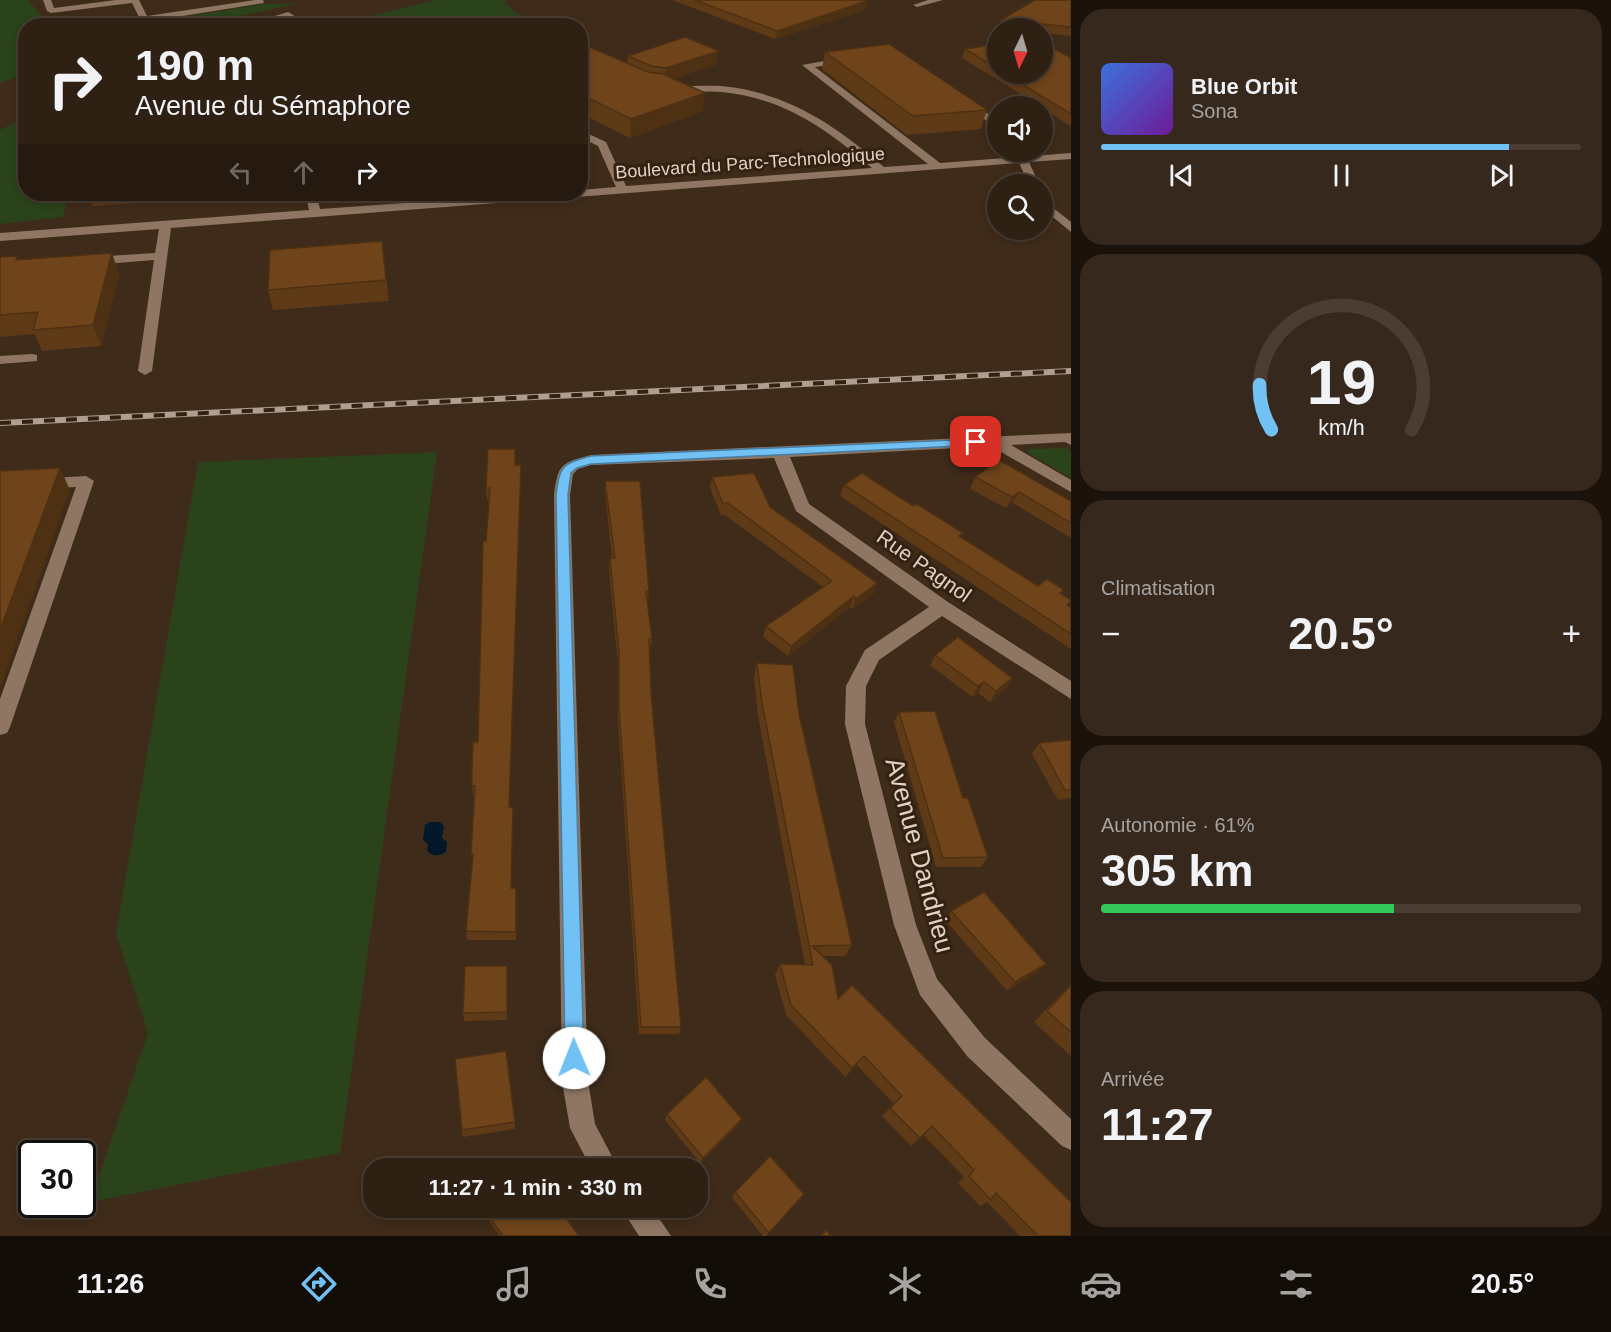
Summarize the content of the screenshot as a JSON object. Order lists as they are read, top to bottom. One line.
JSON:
{"streets":{"street":["Boulevard du Parc-Technologique","Rue Pagnol","Avenue Dandrieu"]},"crossings":[["Rue Pagnol","Avenue Dandrieu"]],"north":"bottom","page":{"turn":["190 m","Avenue du Sémaphore"],"song":["Blue Orbit","Sona"],"tile":["Climatisation",["Autonomie · 61%","305 km"],["Arrivée","11:27"]],"heat":["−","20.5°","+"],"limit":"30","trip":"11:27 · 1 min · 330 m","tabs":["11:26","20.5°"],"gauge":["19","km/h"]}}
